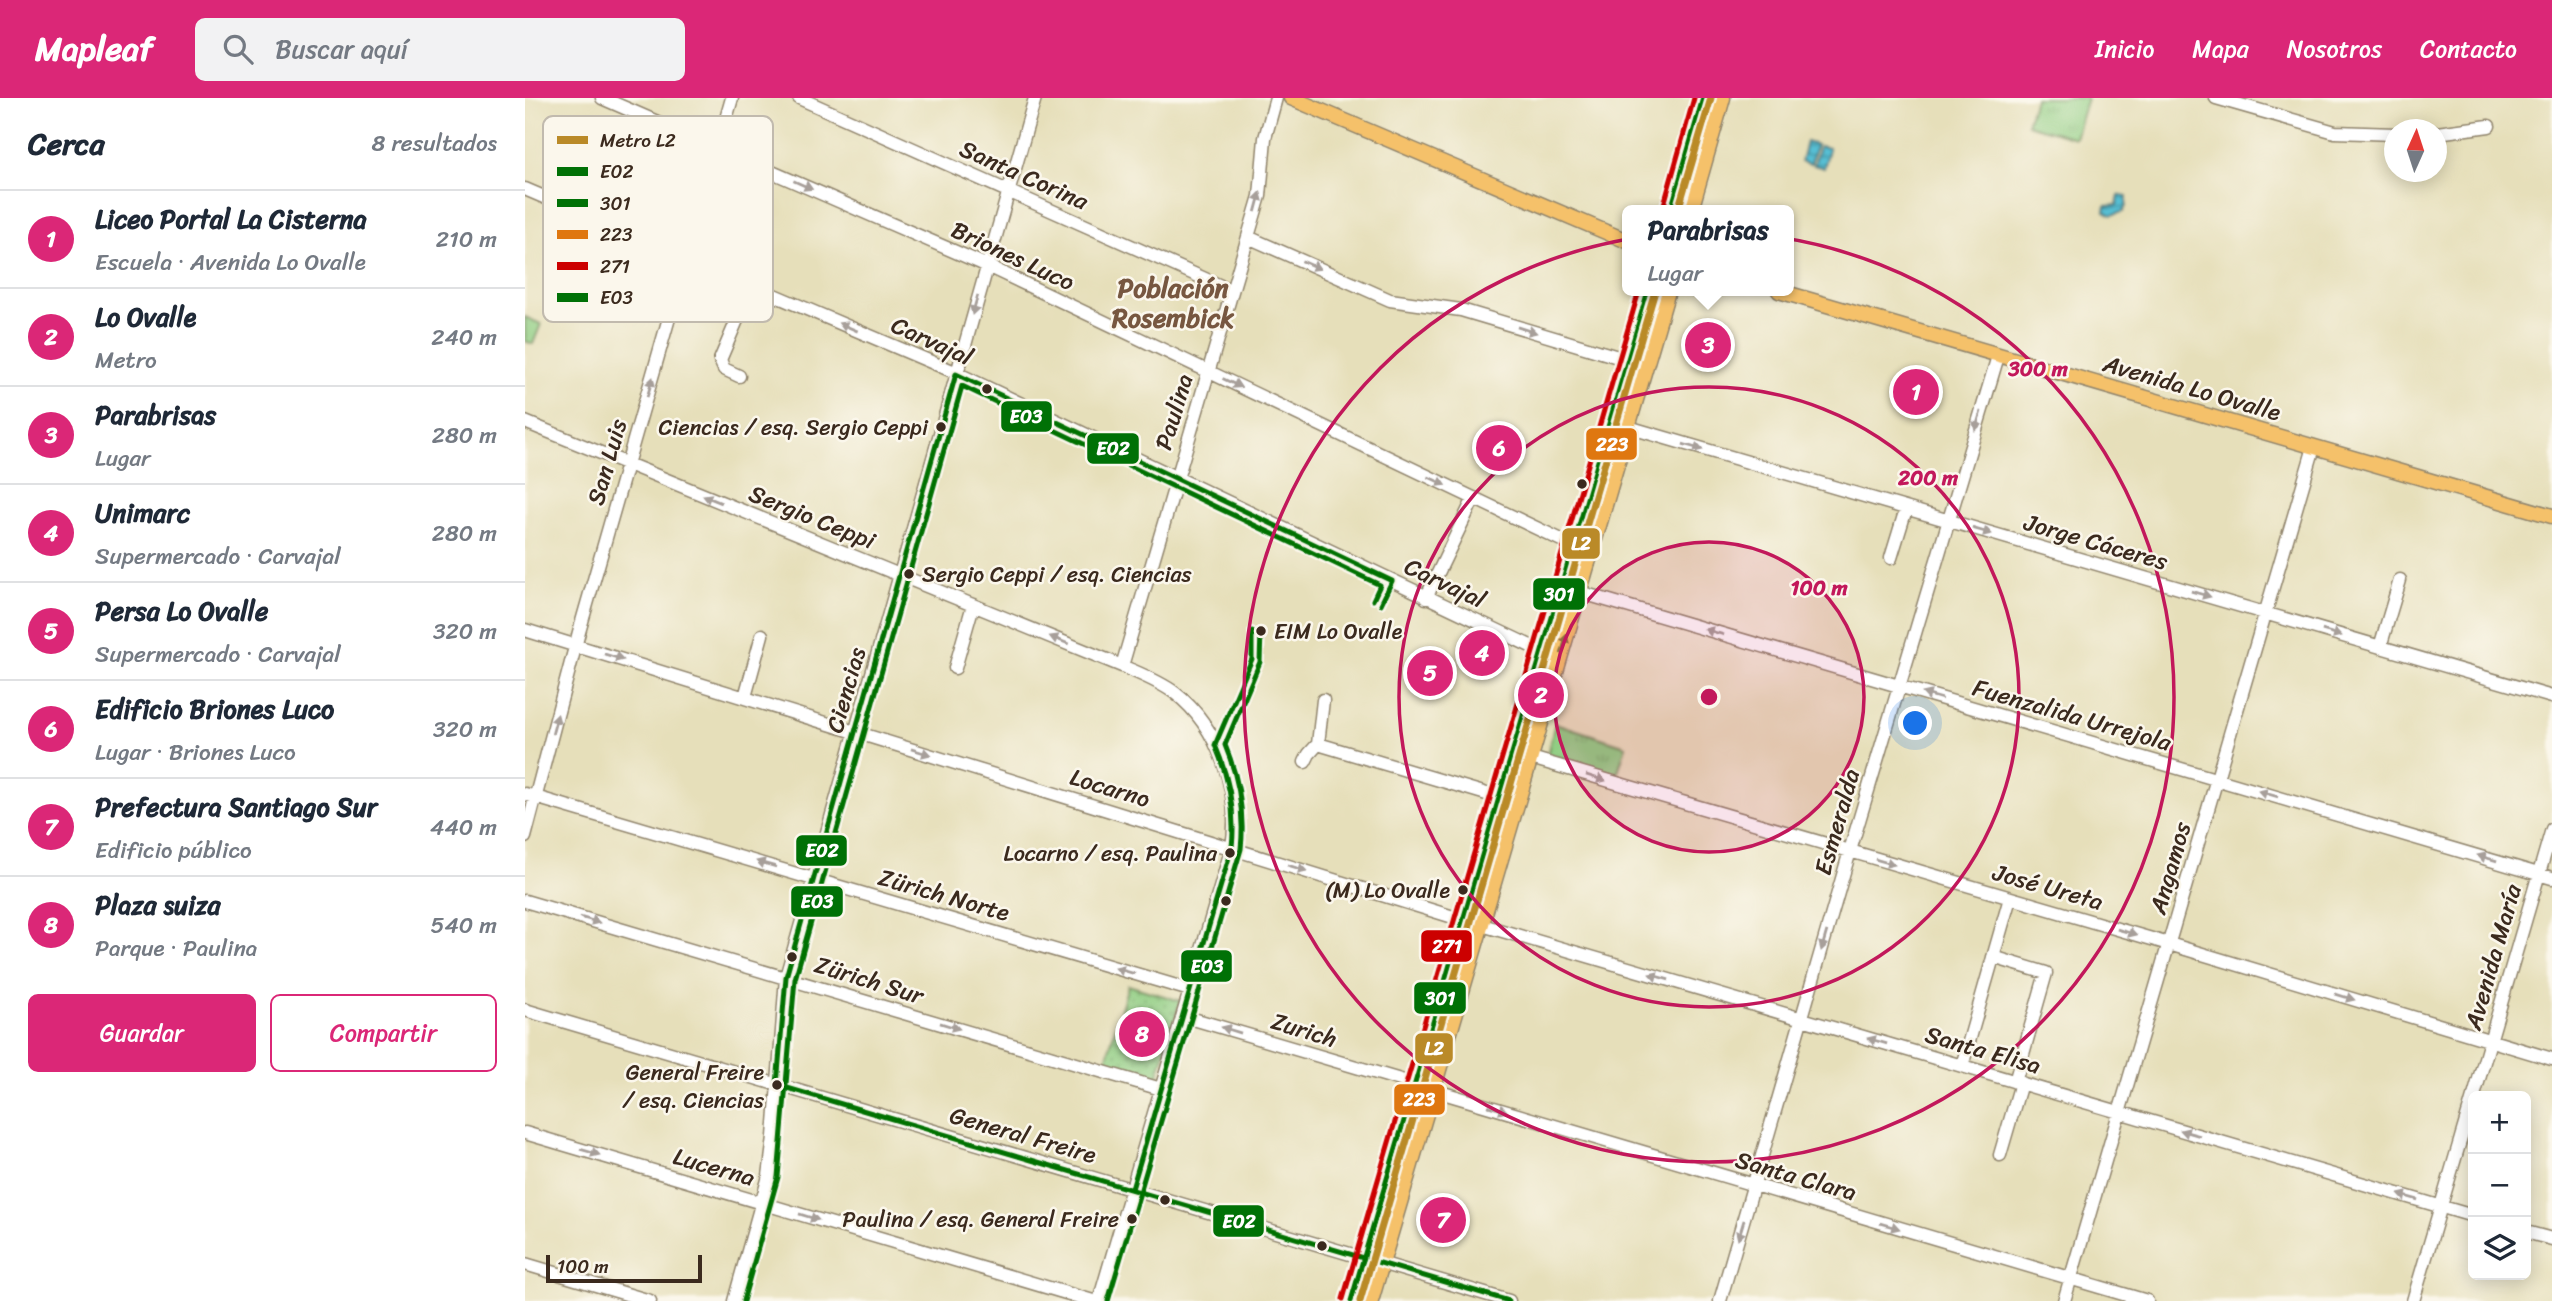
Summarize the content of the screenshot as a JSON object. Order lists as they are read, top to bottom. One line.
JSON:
{"streets":{"main road":["Avenida Lo Ovalle"],"street":["Santa Corina","Briones Luco","Carvajal","Paulina","San Luis","Sergio Ceppi","Jorge Cáceres","Ciencias","Fuenzalida Urrejola","Locarno","Esmeralda","Angamos","José Ureta","Zürich Norte","Avenida María","Zürich Sur","Zurich","Santa Elisa","General Freire","Lucerna","Santa Clara"]},"crossings":[["Santa Corina","Paulina"],["Santa Corina","Ciencias"],["Briones Luco","Paulina"],["Briones Luco","Ciencias"],["Carvajal","Paulina"],["Carvajal","Ciencias"],["Avenida Lo Ovalle","Esmeralda"],["Avenida Lo Ovalle","Angamos"],["Paulina","Sergio Ceppi"],["San Luis","Sergio Ceppi"],["San Luis","Locarno"],["San Luis","Zürich Norte"],["Sergio Ceppi","Ciencias"],["Jorge Cáceres","Esmeralda"],["Jorge Cáceres","Angamos"],["Ciencias","Locarno"],["Ciencias","Zürich Norte"],["Ciencias","Zürich Sur"],["Ciencias","General Freire"],["Ciencias","Lucerna"],["Fuenzalida Urrejola","Esmeralda"],["Fuenzalida Urrejola","Angamos"],["Fuenzalida Urrejola","Avenida María"],["Esmeralda","José Ureta"],["Esmeralda","Santa Elisa"],["Esmeralda","Santa Clara"],["Angamos","José Ureta"],["Angamos","Santa Elisa"],["Angamos","Santa Clara"],["José Ureta","Avenida María"],["Avenida María","Santa Elisa"]],"one_way":["Briones Luco","San Luis","Sergio Ceppi","Jorge Cáceres","Fuenzalida Urrejola","Locarno","Esmeralda","José Ureta","Zürich Norte","Zürich Sur","Zurich","Santa Elisa","Lucerna","Santa Clara"],"districts":["Población Rosembick"],"places":["Ciencias / esq. Sergio Ceppi","Sergio Ceppi / esq. Ciencias","EIM Lo Ovalle","Locarno / esq. Paulina","(M) Lo Ovalle","General Freire / esq. Ciencias","Paulina / esq. General Freire"],"lines":["metro line L2","transit line 301","transit line 271","transit line 223","transit line E02","transit line E03"],"legend":["Metro L2","E02","301","223","271","E03"],"scale_bar":"100 m","north":"top","page":{"header":"Mapleaf","search":"Buscar aquí","nav":["Inicio","Mapa","Nosotros","Contacto"],"heading":["Cerca","8 resultados"],"list":[{"mark":"1","name":"Liceo Portal La Cisterna","note":"Escuela · Avenida Lo Ovalle","value":"210 m"},{"mark":"2","name":"Lo Ovalle","note":"Metro","value":"240 m"},{"mark":"3","name":"Parabrisas","note":"Lugar","value":"280 m"},{"mark":"4","name":"Unimarc","note":"Supermercado · Carvajal","value":"280 m"},{"mark":"5","name":"Persa Lo Ovalle","note":"Supermercado · Carvajal","value":"320 m"},{"mark":"6","name":"Edificio Briones Luco","note":"Lugar · Briones Luco","value":"320 m"},{"mark":"7","name":"Prefectura Santiago Sur","note":"Edificio público","value":"440 m"},{"mark":"8","name":"Plaza suiza","note":"Parque · Paulina","value":"540 m"}],"popup":["Parabrisas","Lugar"],"pins":["3","1","6","4","5","2","8","7"],"buttons":["Guardar","Compartir"],"map_buttons":["+","−"],"scale":"100 m"},"rings":["300 m","200 m","100 m"]}
